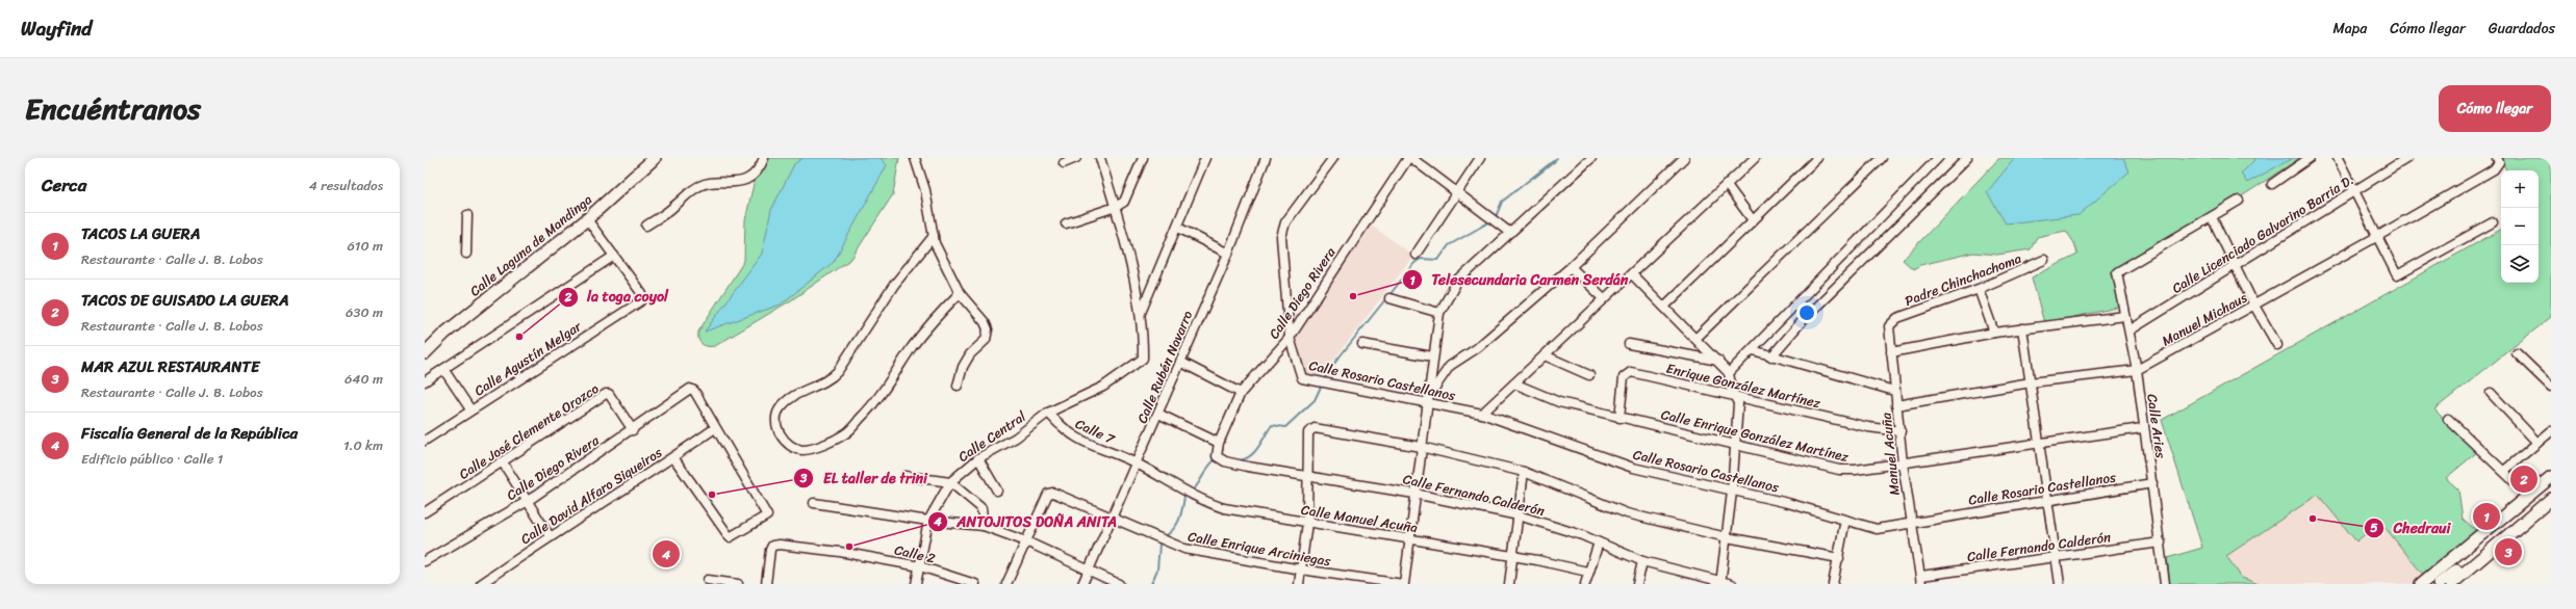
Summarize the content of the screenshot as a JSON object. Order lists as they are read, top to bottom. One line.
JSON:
{"streets":{"main road":["Calle Laguna de Mandinga"],"street":["Calle Licenciado Galvarino Barria D.","Padre Chinchachoma","Calle Diego Rivera","Manuel Michaus","Calle Agustín Melgar","Calle Rubén Navarro","Calle Rosario Castellanos","Enrique González Martínez","Calle Aries","Calle José Clemente Orozco","Calle 7","Calle Enrique González Martínez","Calle Central","Manuel Acuña","Calle Fernando Calderón","Calle David Alfaro Siqueiros","Calle Manuel Acuña","Calle Enrique Arciniegas","Calle 2"]},"crossings":[["Calle Licenciado Galvarino Barria D.","Calle Aries"],["Padre Chinchachoma","Manuel Acuña"],["Calle Diego Rivera","Calle Rosario Castellanos"],["Calle Diego Rivera","Calle José Clemente Orozco"],["Calle Diego Rivera","Calle Fernando Calderón"],["Calle Diego Rivera","Calle David Alfaro Siqueiros"],["Manuel Michaus","Calle Aries"],["Manuel Michaus","Manuel Acuña"],["Calle Rubén Navarro","Calle 7"],["Calle Rubén Navarro","Calle Manuel Acuña"],["Calle Rubén Navarro","Calle Enrique Arciniegas"],["Calle Rosario Castellanos","Calle Aries"],["Calle Rosario Castellanos","Manuel Acuña"],["Enrique González Martínez","Calle Enrique González Martínez"],["Enrique González Martínez","Manuel Acuña"],["Calle Aries","Calle Enrique González Martínez"],["Calle Aries","Calle Fernando Calderón"],["Calle 7","Calle Central"],["Calle 7","Calle Manuel Acuña"],["Calle Enrique González Martínez","Manuel Acuña"],["Calle Central","Calle 2"],["Manuel Acuña","Calle Fernando Calderón"]],"places":["Telesecundaria Carmen Serdán","la toga coyol","EL taller de trini","Chedraui","ANTOJITOS DOÑA ANITA"],"page":{"header":"Wayfind","nav":["Mapa","Cómo llegar","Guardados"],"title":"Encuéntranos","buttons":"Cómo llegar","heading":["Cerca","4 resultados"],"map_buttons":["+","−"],"list":[{"mark":"1","name":"TACOS LA GUERA","note":"Restaurante · Calle J. B. Lobos","value":"610 m"},{"mark":"2","name":"TACOS DE GUISADO LA GUERA","note":"Restaurante · Calle J. B. Lobos","value":"630 m"},{"mark":"3","name":"MAR AZUL RESTAURANTE","note":"Restaurante · Calle J. B. Lobos","value":"640 m"},{"mark":"4","name":"Fiscalía General de la República","note":"Edificio público · Calle 1","value":"1.0 km"}],"pins":["2","1","3","4"]}}
